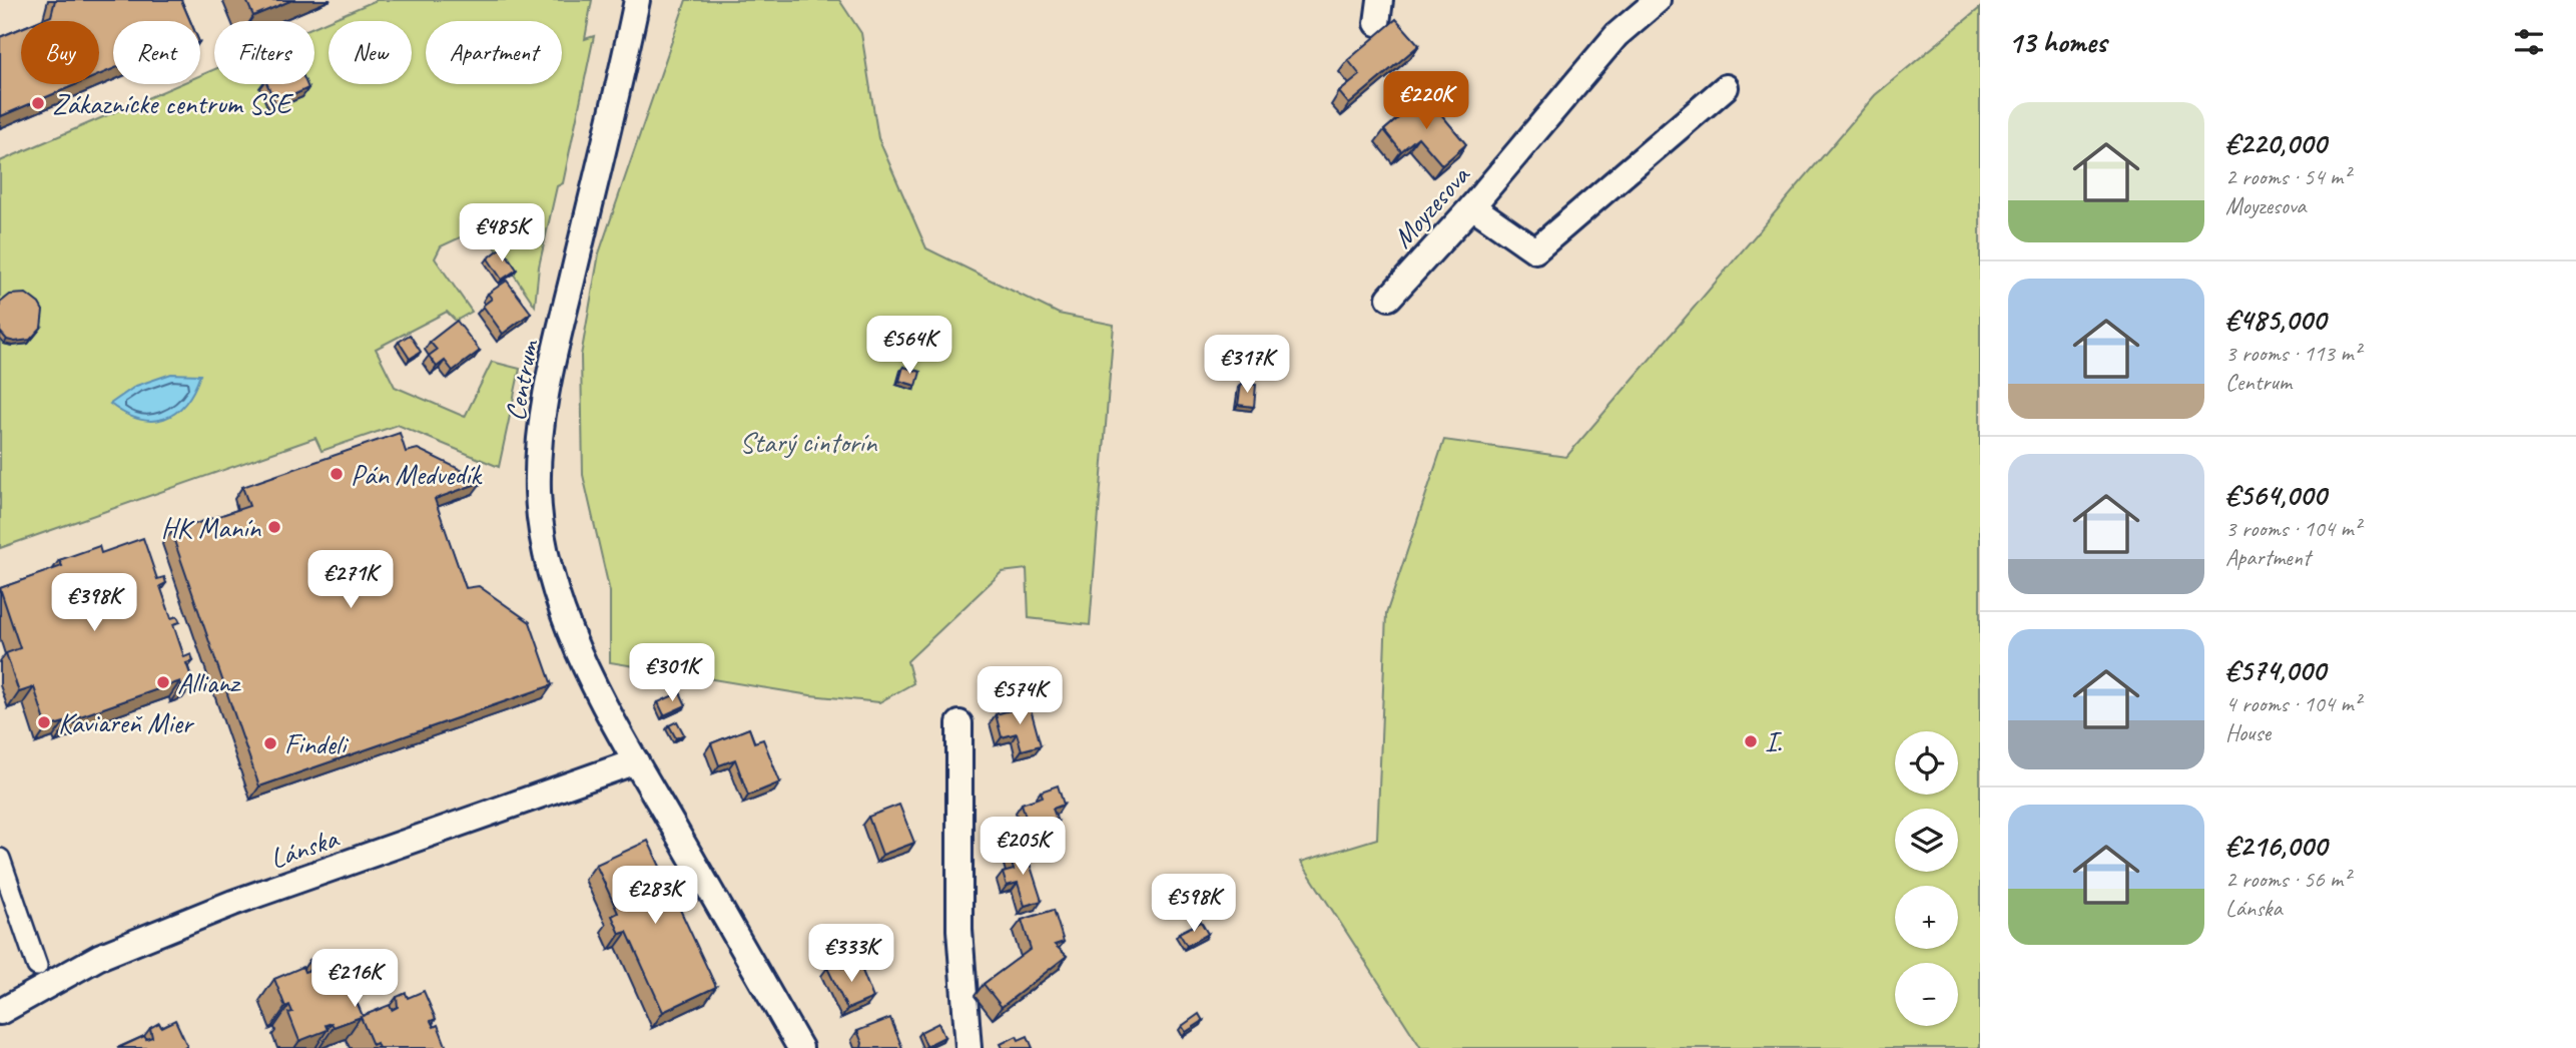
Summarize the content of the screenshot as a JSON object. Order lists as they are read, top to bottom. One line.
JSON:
{"streets":{"street":["Moyzesova","Centrum","Lánska"]},"crossings":[["Centrum","Lánska"]],"parks":["Starý cintorín"],"places":["Zákaznícke centrum SSE","Pán Medvedík","HK Manín","Allianz","Kaviareň Mier","I.","Findeli"],"page":{"heading":"13 homes","chip":["Buy","Rent","Filters","New","Apartment"],"price":["€220K","€485K","€564K","€317K","€271K","€398K","€301K","€574K","€205K","€283K","€598K","€333K","€216K"],"list":[{"name":"€220,000","note":"2 rooms · 54 m² · Moyzesova"},{"name":"€485,000","note":"3 rooms · 113 m² · Centrum"},{"name":"€564,000","note":"3 rooms · 104 m² · Apartment"},{"name":"€574,000","note":"4 rooms · 104 m² · House"},{"name":"€216,000","note":"2 rooms · 56 m² · Lánska"}],"map_buttons":["+","−"]}}
